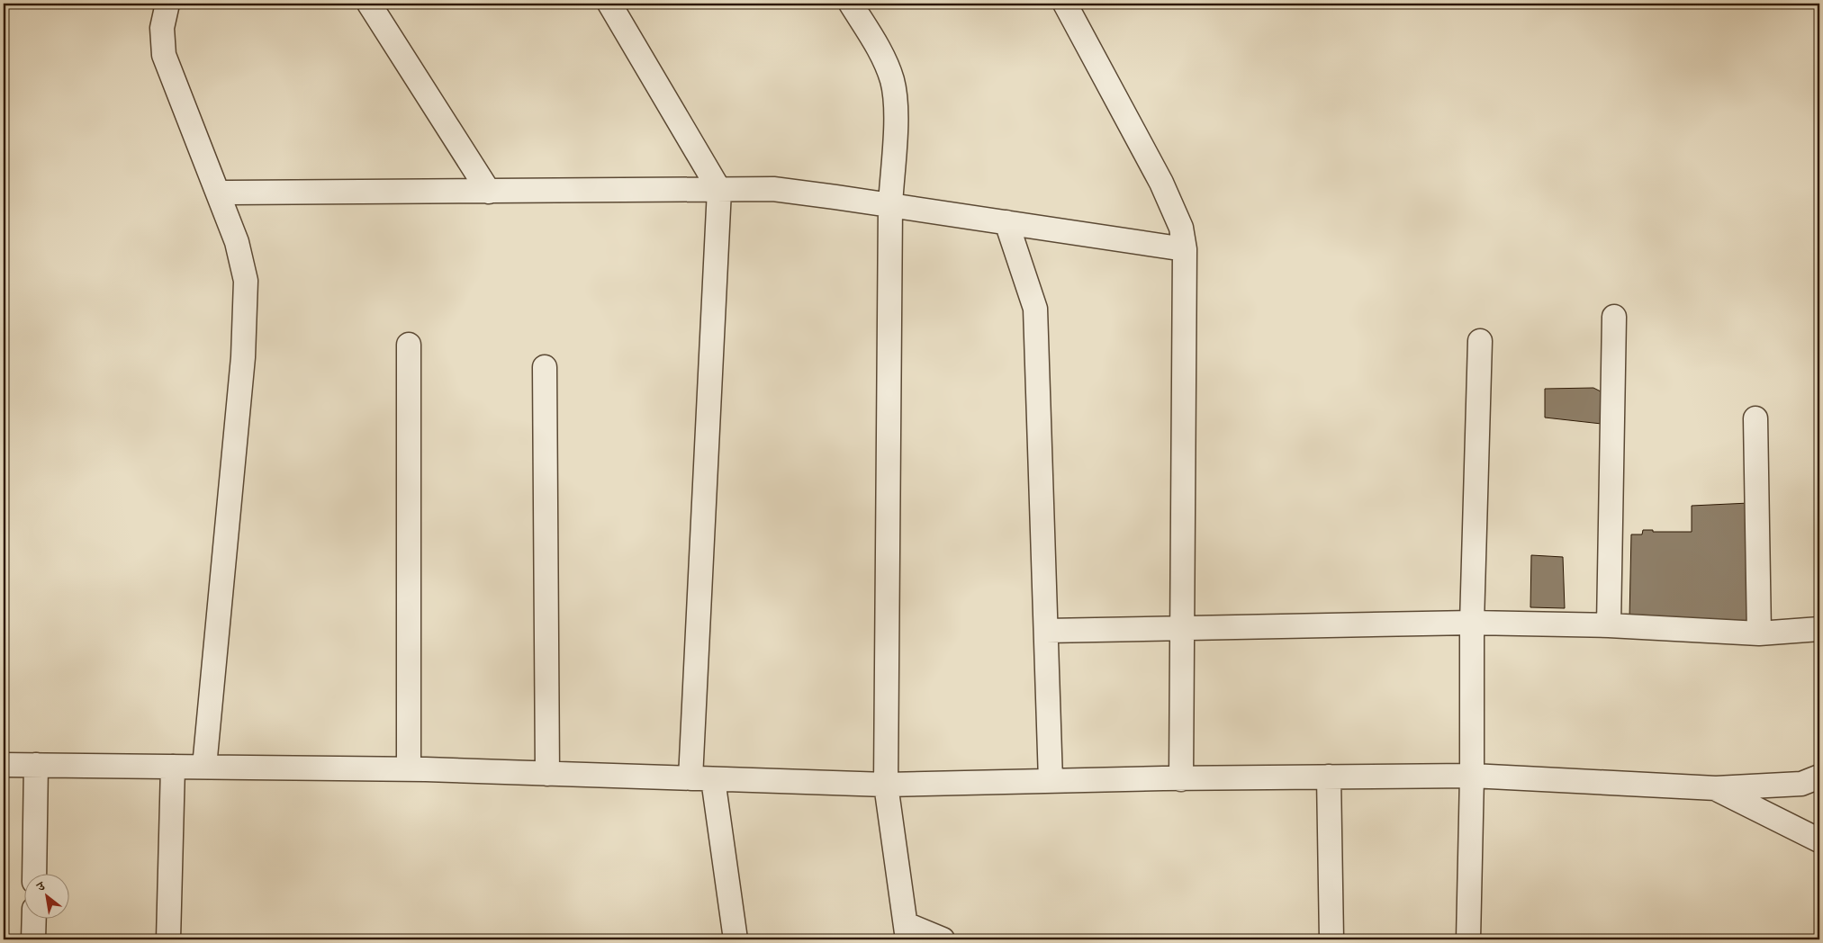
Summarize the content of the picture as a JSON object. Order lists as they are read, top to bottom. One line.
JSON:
{"north":"top left"}
